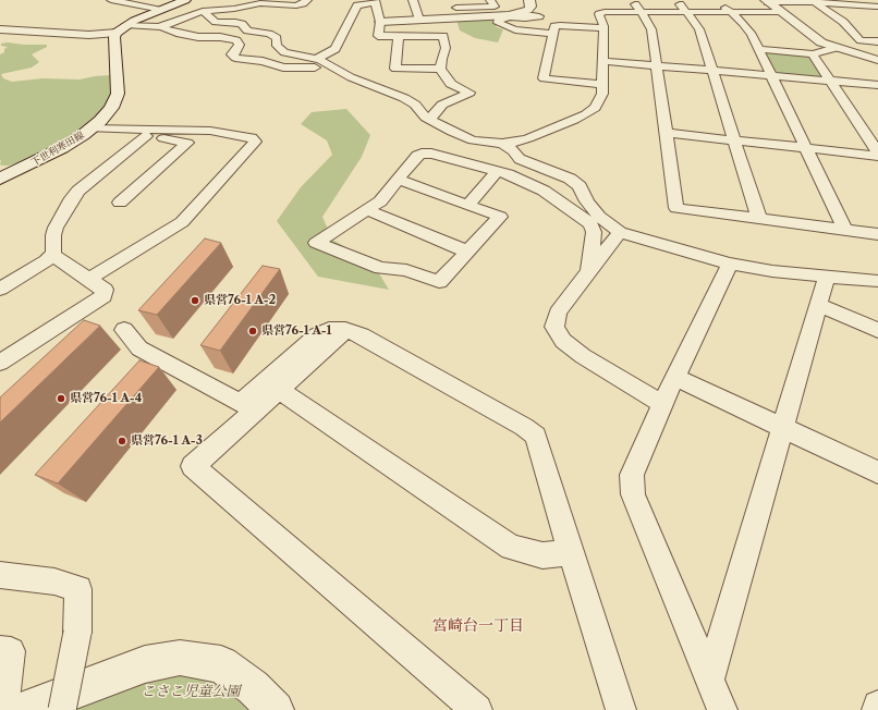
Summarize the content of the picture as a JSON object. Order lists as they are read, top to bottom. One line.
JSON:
{"streets":{"street":["下世利寒田線"]},"districts":["宮崎台一丁目"],"parks":["こさこ児童公園"],"places":["県営76-1 A-2","県営76-1 A-1","県営76-1 A-4","県営76-1 A-3"]}
